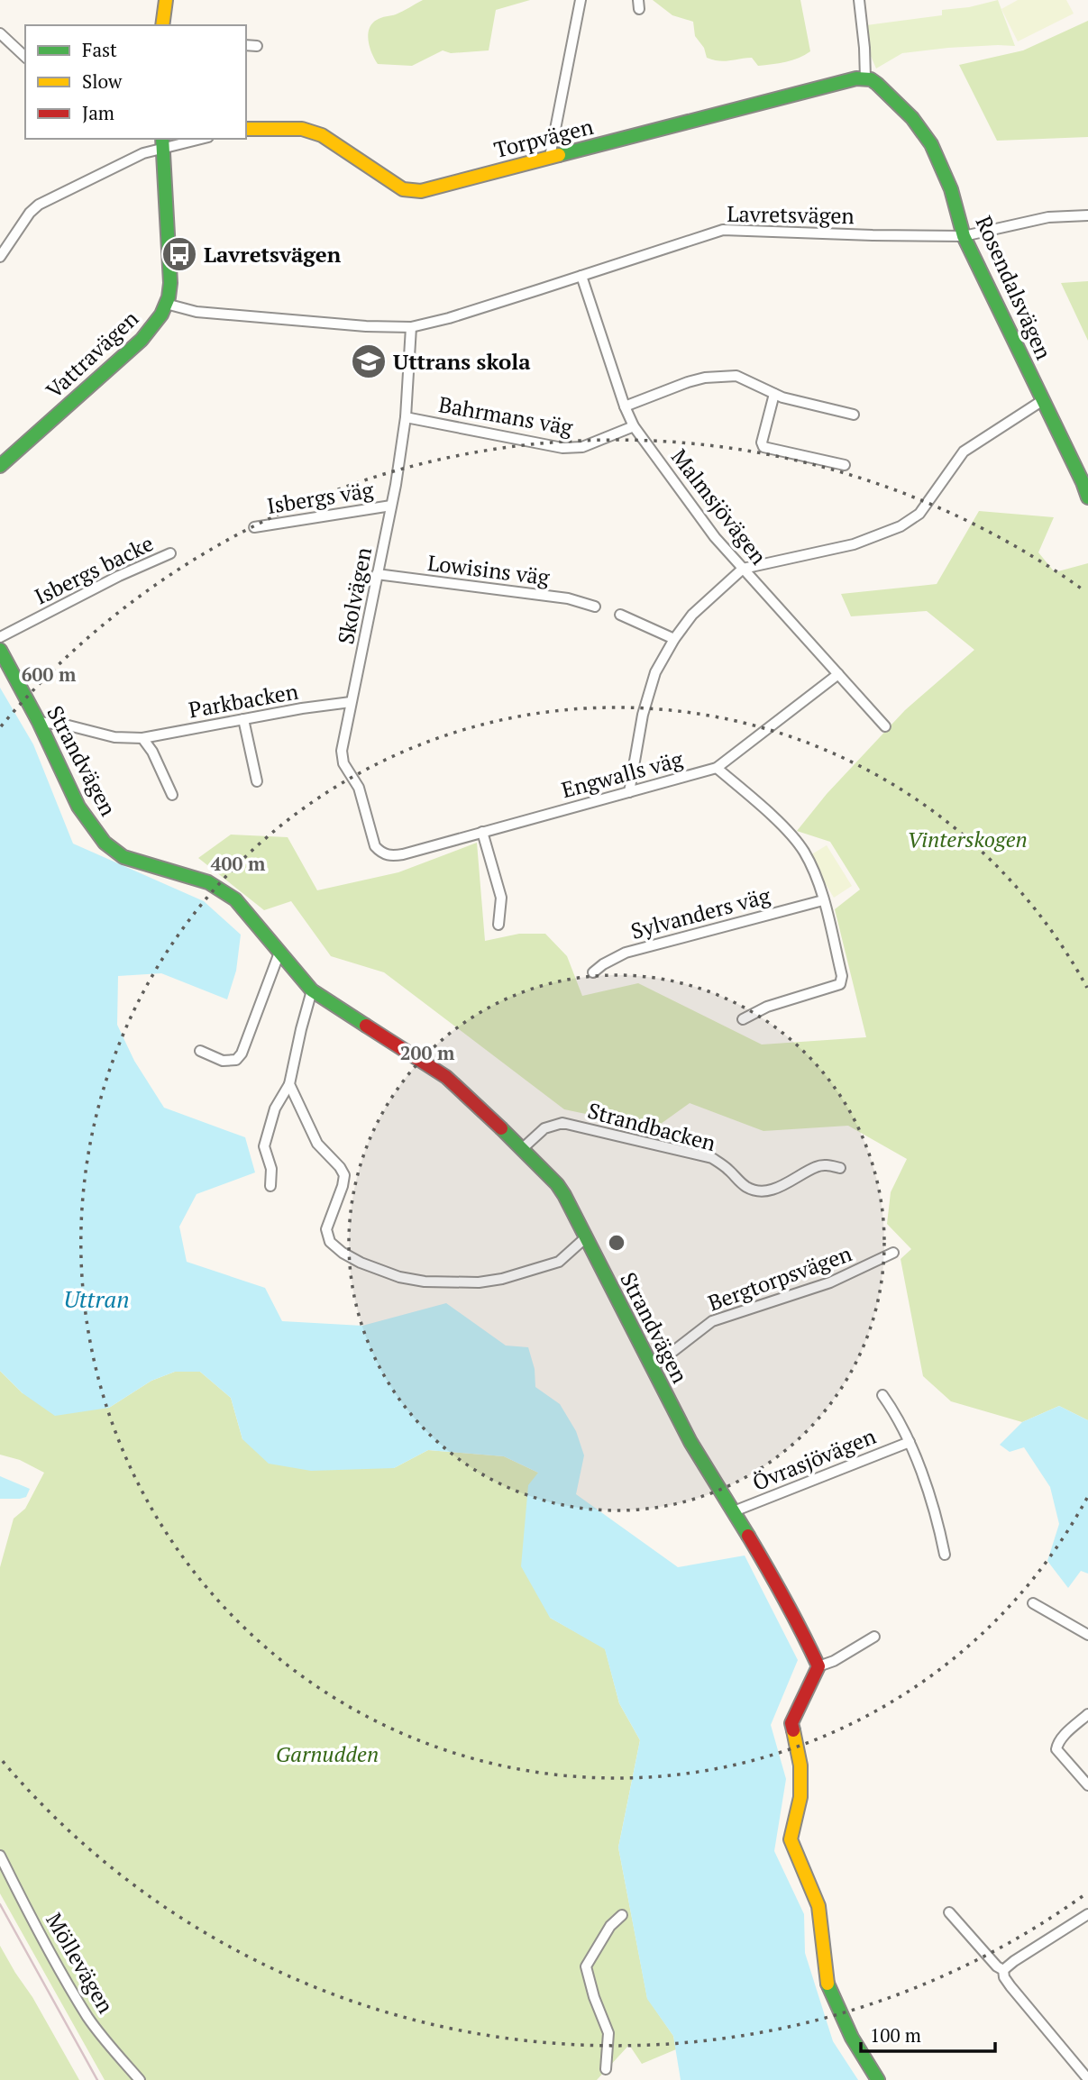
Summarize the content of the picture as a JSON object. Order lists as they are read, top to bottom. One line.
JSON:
{"streets":{"street":["Torpvägen","Lavretsvägen","Rosendalsvägen","Vattravägen","Bahrmans väg","Isbergs väg","Malmsjövägen","Isbergs backe","Lowisins väg","Skolvägen","Parkbacken","Strandvägen","Engwalls väg","Sylvanders väg","Strandbacken","Bergtorpsvägen","Övrasjövägen","Möllevägen"]},"crossings":[["Torpvägen","Rosendalsvägen"],["Lavretsvägen","Rosendalsvägen"],["Lavretsvägen","Vattravägen"],["Lavretsvägen","Malmsjövägen"],["Lavretsvägen","Skolvägen"],["Bahrmans väg","Malmsjövägen"],["Bahrmans väg","Skolvägen"],["Isbergs väg","Skolvägen"],["Malmsjövägen","Engwalls väg"],["Lowisins väg","Skolvägen"],["Skolvägen","Parkbacken"],["Skolvägen","Engwalls väg"],["Parkbacken","Strandvägen"],["Strandvägen","Strandbacken"],["Strandvägen","Bergtorpsvägen"],["Strandvägen","Övrasjövägen"]],"water":["Uttran"],"parks":["Vinterskogen","Garnudden"],"places":{"bus stop":["Lavretsvägen"],"school or university":["Uttrans skola"]},"legend":["Fast","Slow","Jam"],"scale_bar":"100 m","rings":["600 m","400 m","200 m"]}
